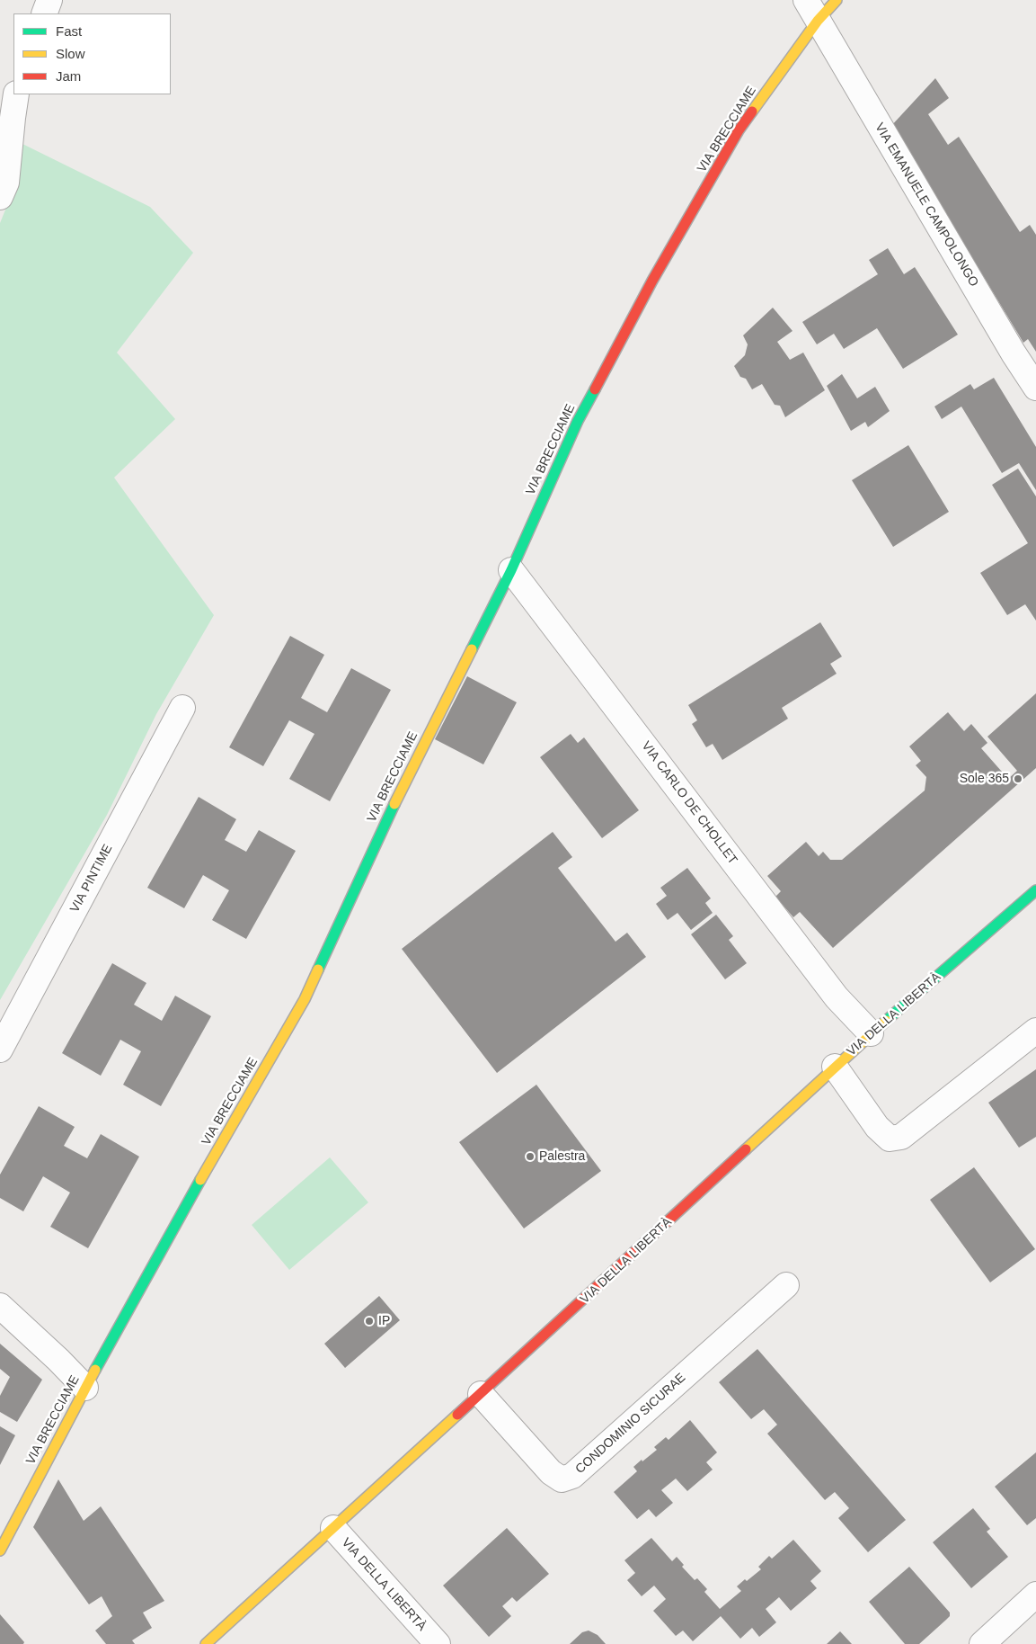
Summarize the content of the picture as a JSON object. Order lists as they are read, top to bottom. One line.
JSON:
{"streets":{"street":["VIA BRECCIAME","VIA EMANUELE CAMPOLONGO","VIA CARLO DE CHOLLET","VIA PINTIME","VIA DELLA LIBERTÀ","CONDOMINIO SICURAE"]},"crossings":[["VIA BRECCIAME","VIA EMANUELE CAMPOLONGO"],["VIA BRECCIAME","VIA CARLO DE CHOLLET"],["VIA CARLO DE CHOLLET","VIA DELLA LIBERTÀ"],["VIA DELLA LIBERTÀ","CONDOMINIO SICURAE"]],"places":["Sole 365","Palestra","IP"],"legend":["Fast","Slow","Jam"]}
